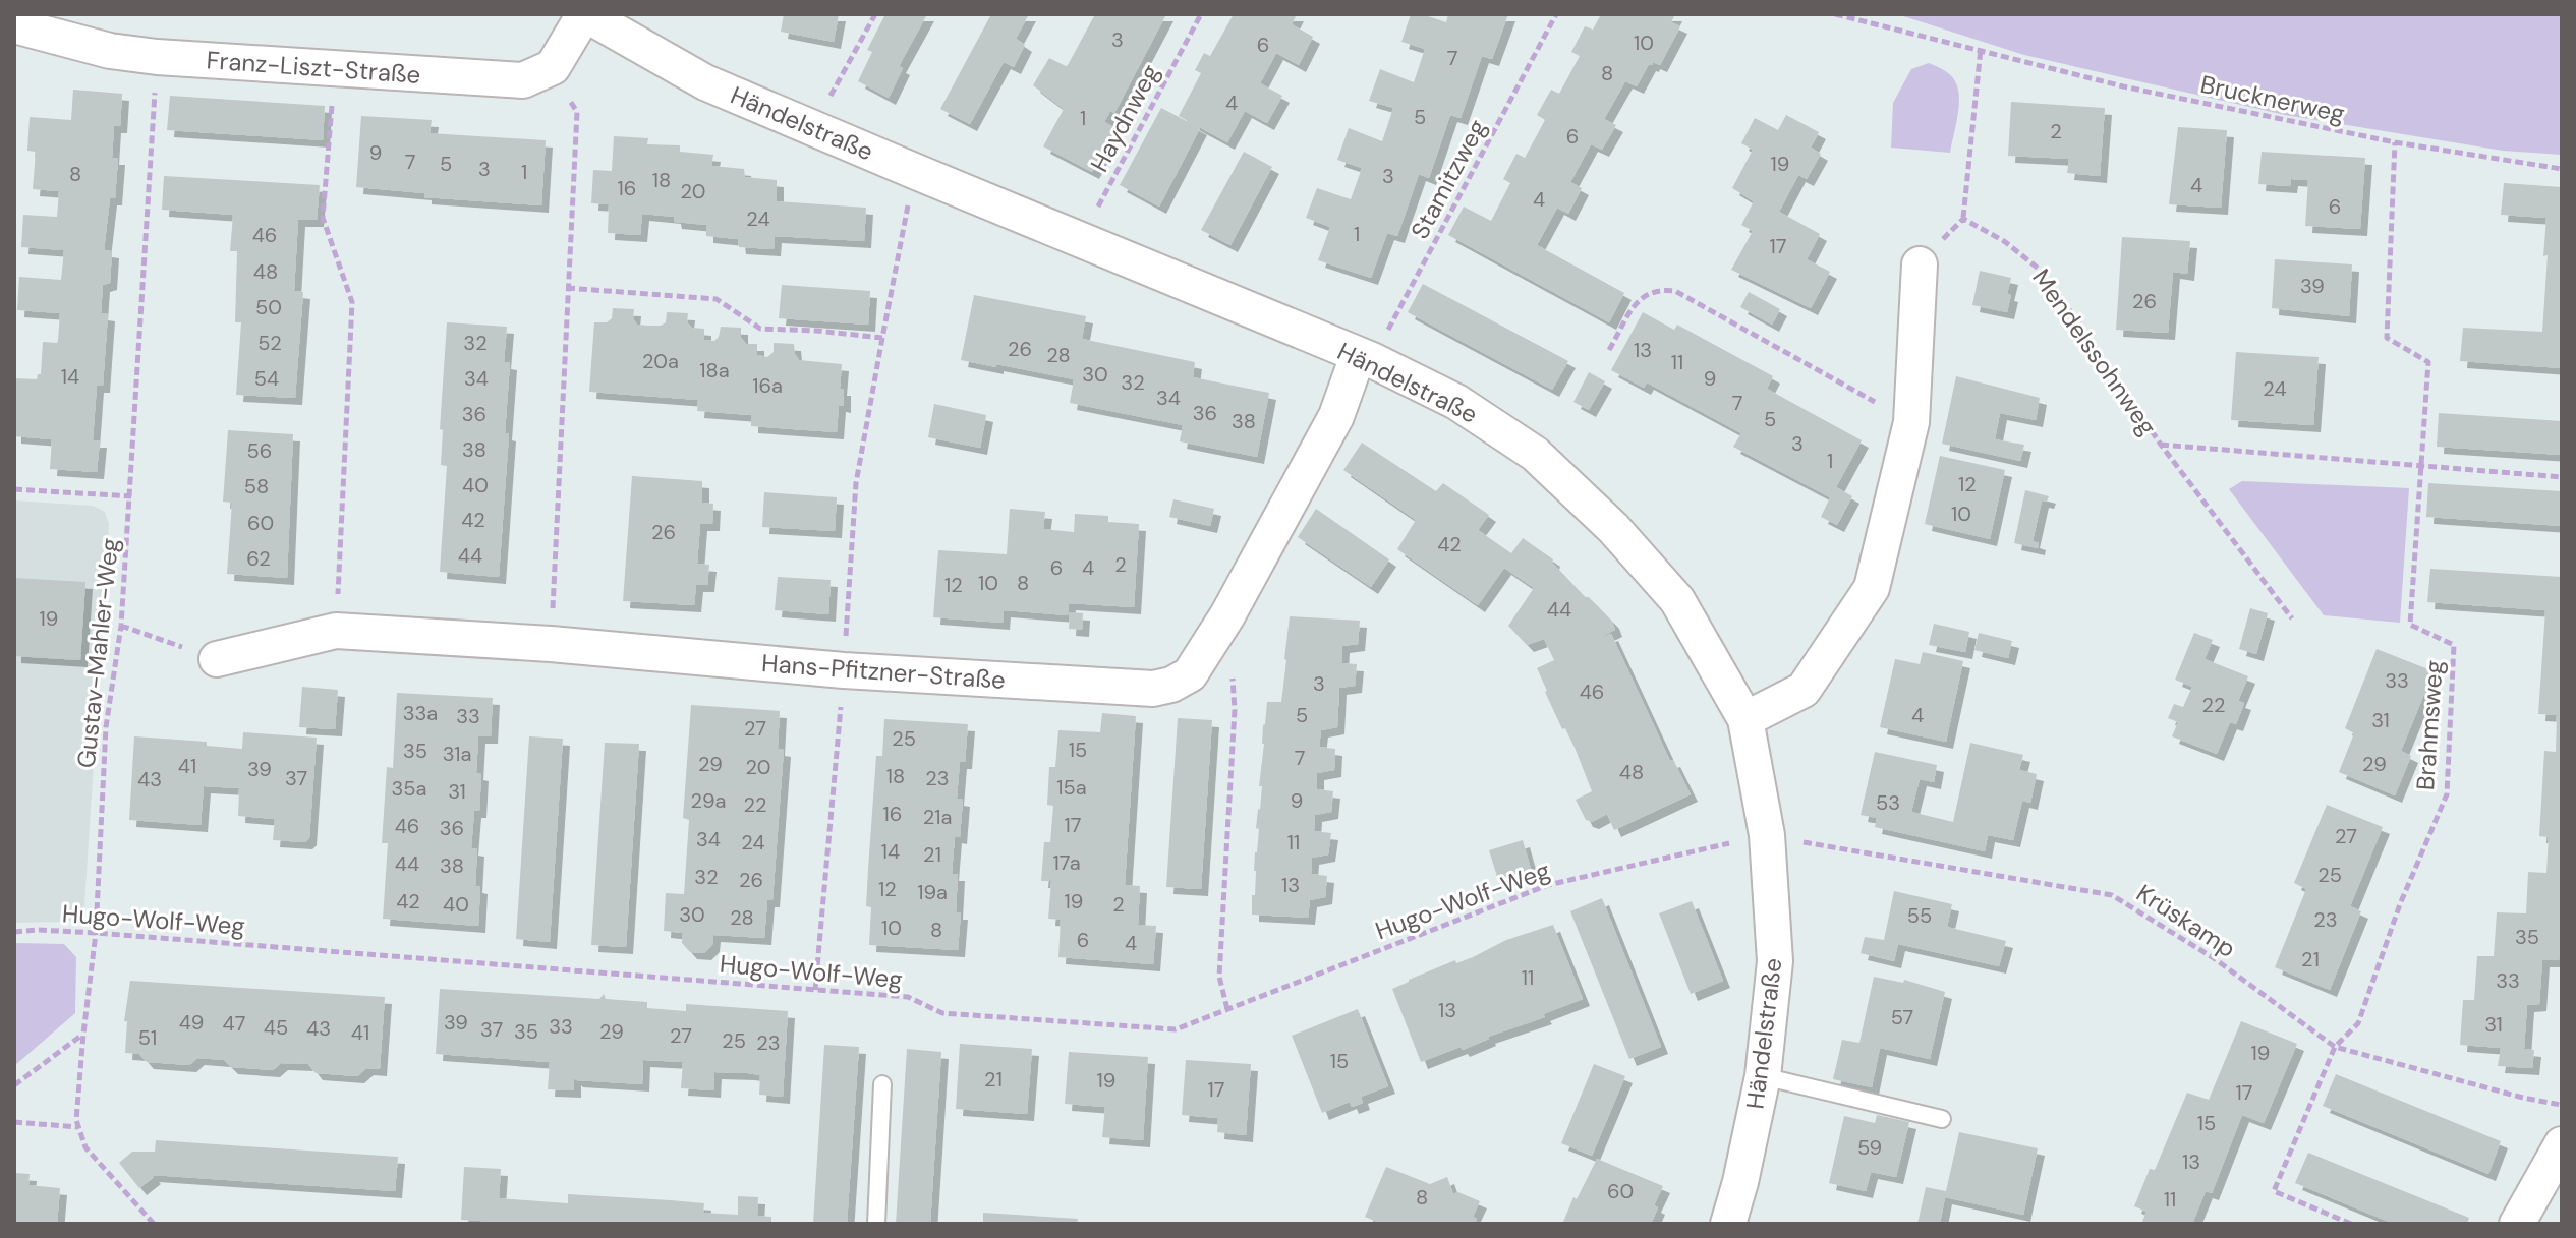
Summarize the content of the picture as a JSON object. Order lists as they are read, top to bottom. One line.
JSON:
{"streets":{"street":["Franz-Liszt-Straße","Händelstraße","Hans-Pfitzner-Straße"],"path":["Brucknerweg","Haydnweg","Stamitzweg","Mendelssohnweg","Gustav-Mahler-Weg","Brahmsweg","Hugo-Wolf-Weg","Krüskamp"]},"crossings":[["Franz-Liszt-Straße","Gustav-Mahler-Weg"],["Brucknerweg","Brahmsweg"],["Haydnweg","Händelstraße"],["Händelstraße","Stamitzweg"],["Händelstraße","Hans-Pfitzner-Straße"],["Händelstraße","Hugo-Wolf-Weg"],["Händelstraße","Krüskamp"],["Stamitzweg","Hans-Pfitzner-Straße"],["Gustav-Mahler-Weg","Hugo-Wolf-Weg"],["Brahmsweg","Krüskamp"],["Hugo-Wolf-Weg","Krüskamp"]],"house_numbers":["3","10","6","7","8","4","5","1","2","6","9","7","5","19","3","1","8","3","18","4","16","20","4","6","24","1","46","17","48","39","26","50","52","32","26","13","28","20a","11","18a","30","14","54","34","9","32","16a","24","34","7","36","36","5","38","3","38","56","1","12","40","58","10","42","60","26","42","44","62","2","6","4","10","8","12","44","19","33","3","46","22","33a","5","4","33","31","27","25","15","35","31a","7","29","29","41","20","39","48","18","37","23","43","15a","35a","31","29a","9","53","22","16","21a","17","46","36","27","34","24","11","14","21","17a","44","38","25","32","26","13","12","19a","42","19","40","2","30","55","28","23","10","8","35","6","4","21","11","33","13","57","49","39","47","31","33","45","43","37","35","29","41","27","51","25","23","19","15","21","19","17","17","15","59","13","60","8","11"]}
